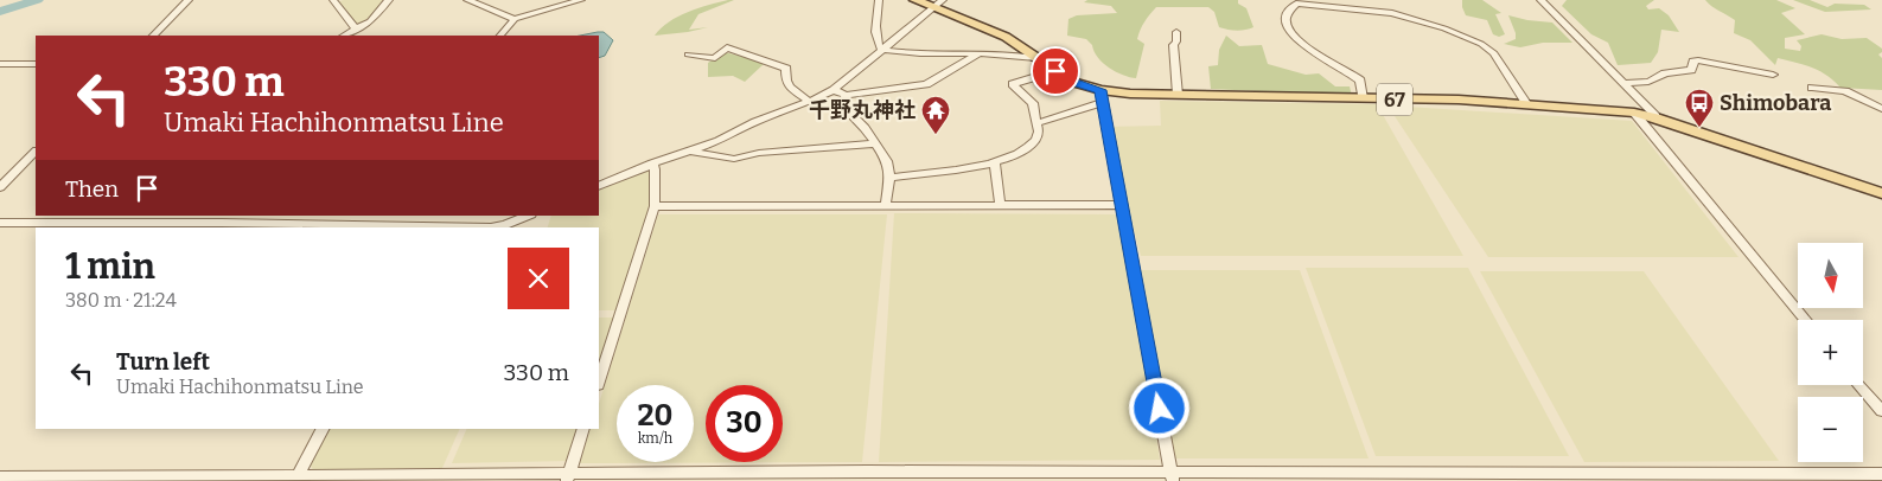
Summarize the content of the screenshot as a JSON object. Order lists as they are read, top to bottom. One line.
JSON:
{"streets":{"main road":["67"]},"places":{"bus stop":["Shimobara"],"temple":["千野丸神社"]},"north":"bottom","page":{"turn":["330 m","Umaki Hachihonmatsu Line"],"then":"Then","heading":["1 min","380 m · 21:24"],"map_buttons":["+","−"],"list":[{"name":"Turn left","note":"Umaki Hachihonmatsu Line","value":"330 m"}],"speed":"20 km/h","limit":"30"}}
